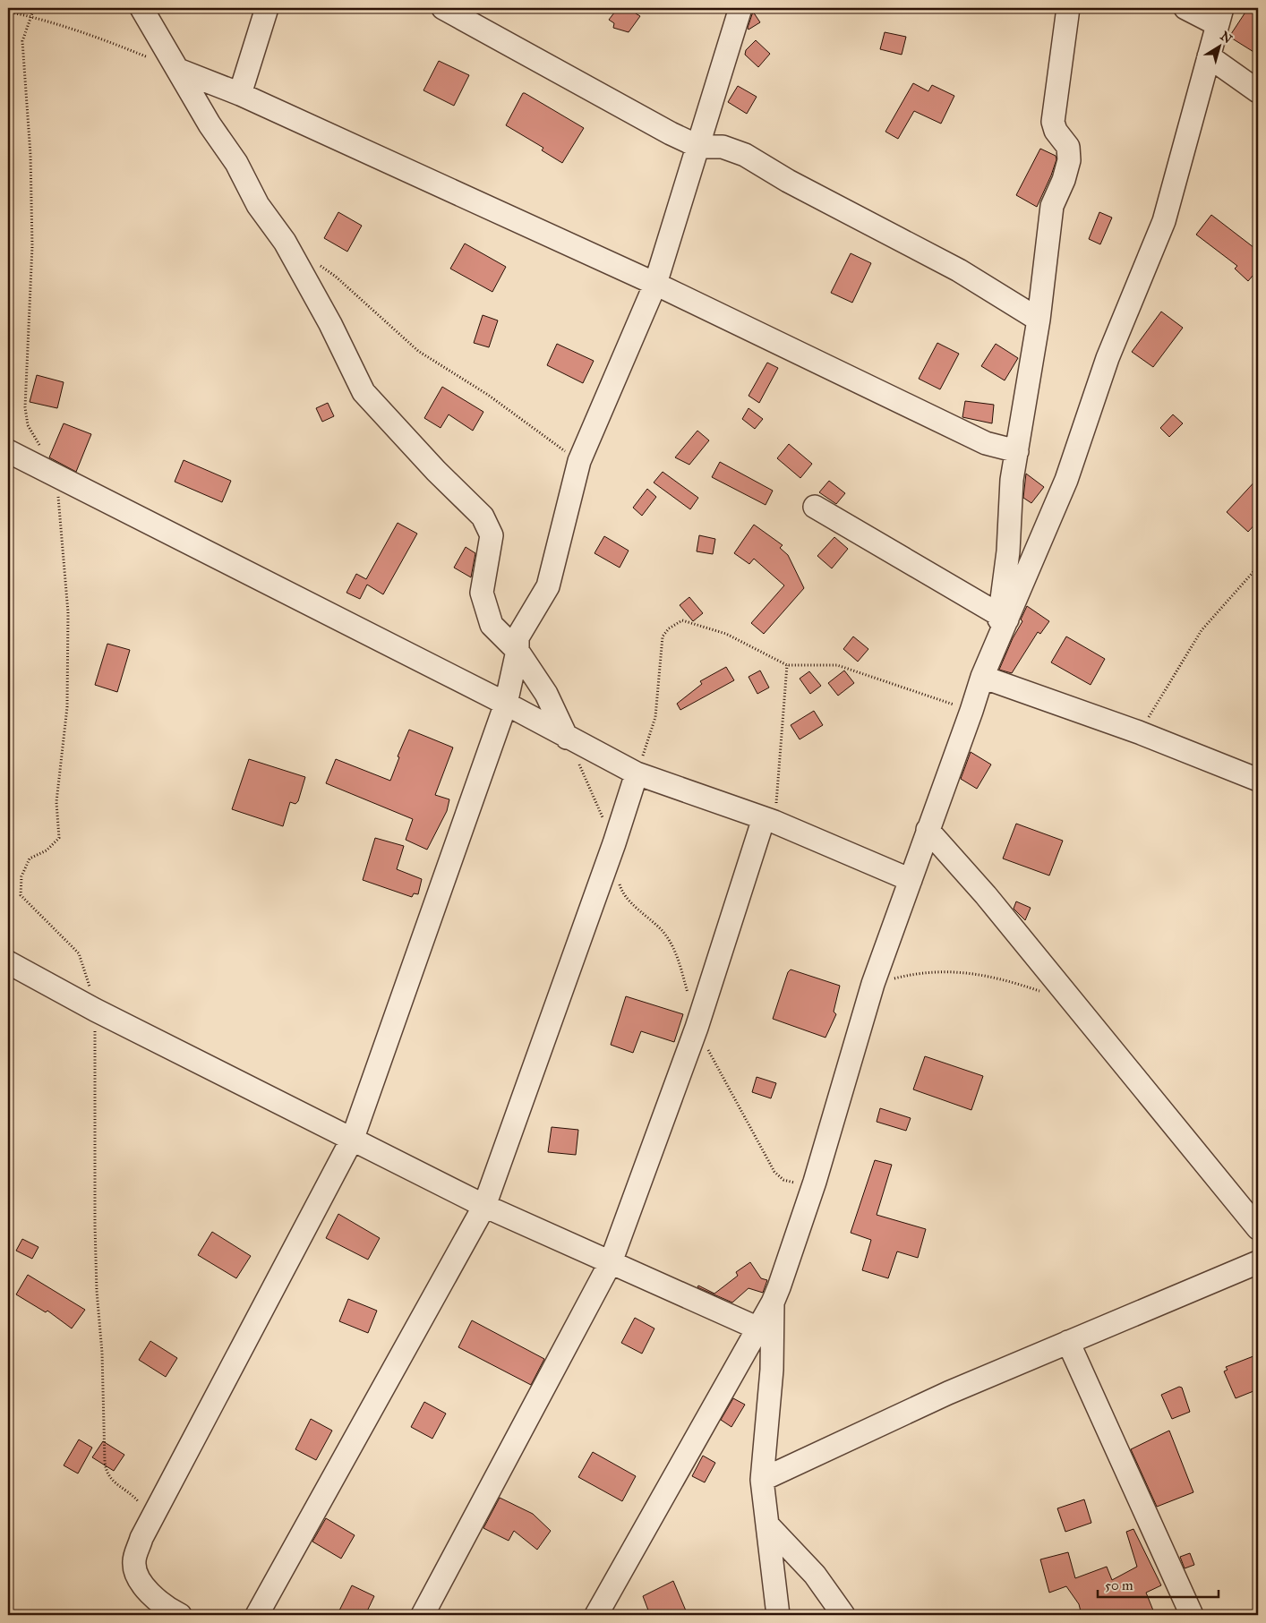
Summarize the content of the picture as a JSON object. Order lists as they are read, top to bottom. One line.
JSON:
{"scale_bar":"50 m","north":"top right"}
